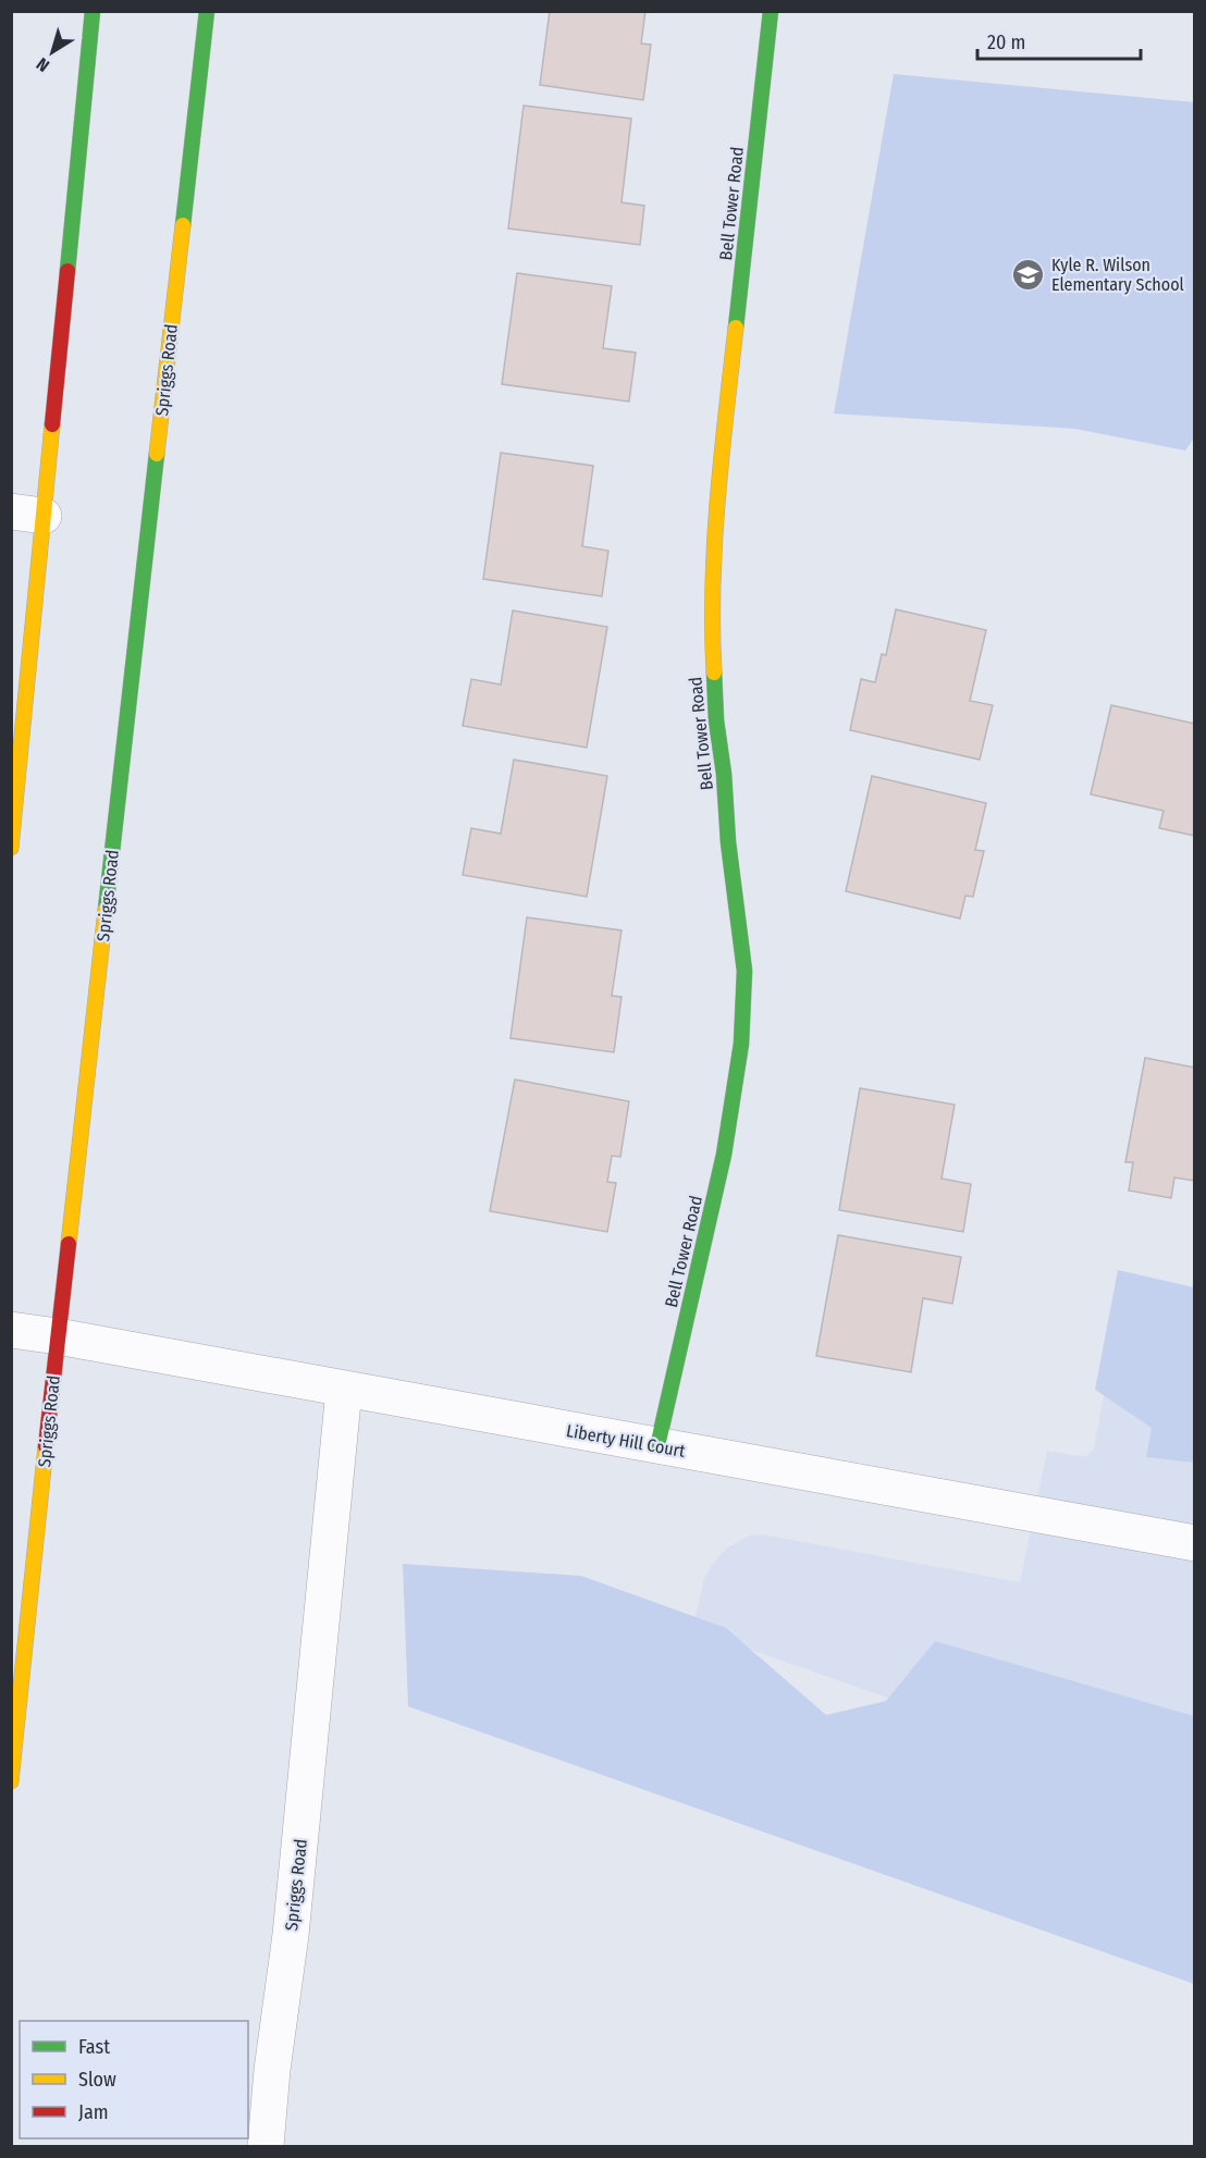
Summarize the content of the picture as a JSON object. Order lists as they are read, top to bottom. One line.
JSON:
{"streets":{"main road":["Bell Tower Road","Spriggs Road"],"street":["Liberty Hill Court"]},"crossings":[["Bell Tower Road","Liberty Hill Court"],["Spriggs Road","Liberty Hill Court"]],"places":{"school or university":["Kyle R. Wilson Elementary School"]},"legend":["Fast","Slow","Jam"],"scale_bar":"20 m","north":"bottom left"}
